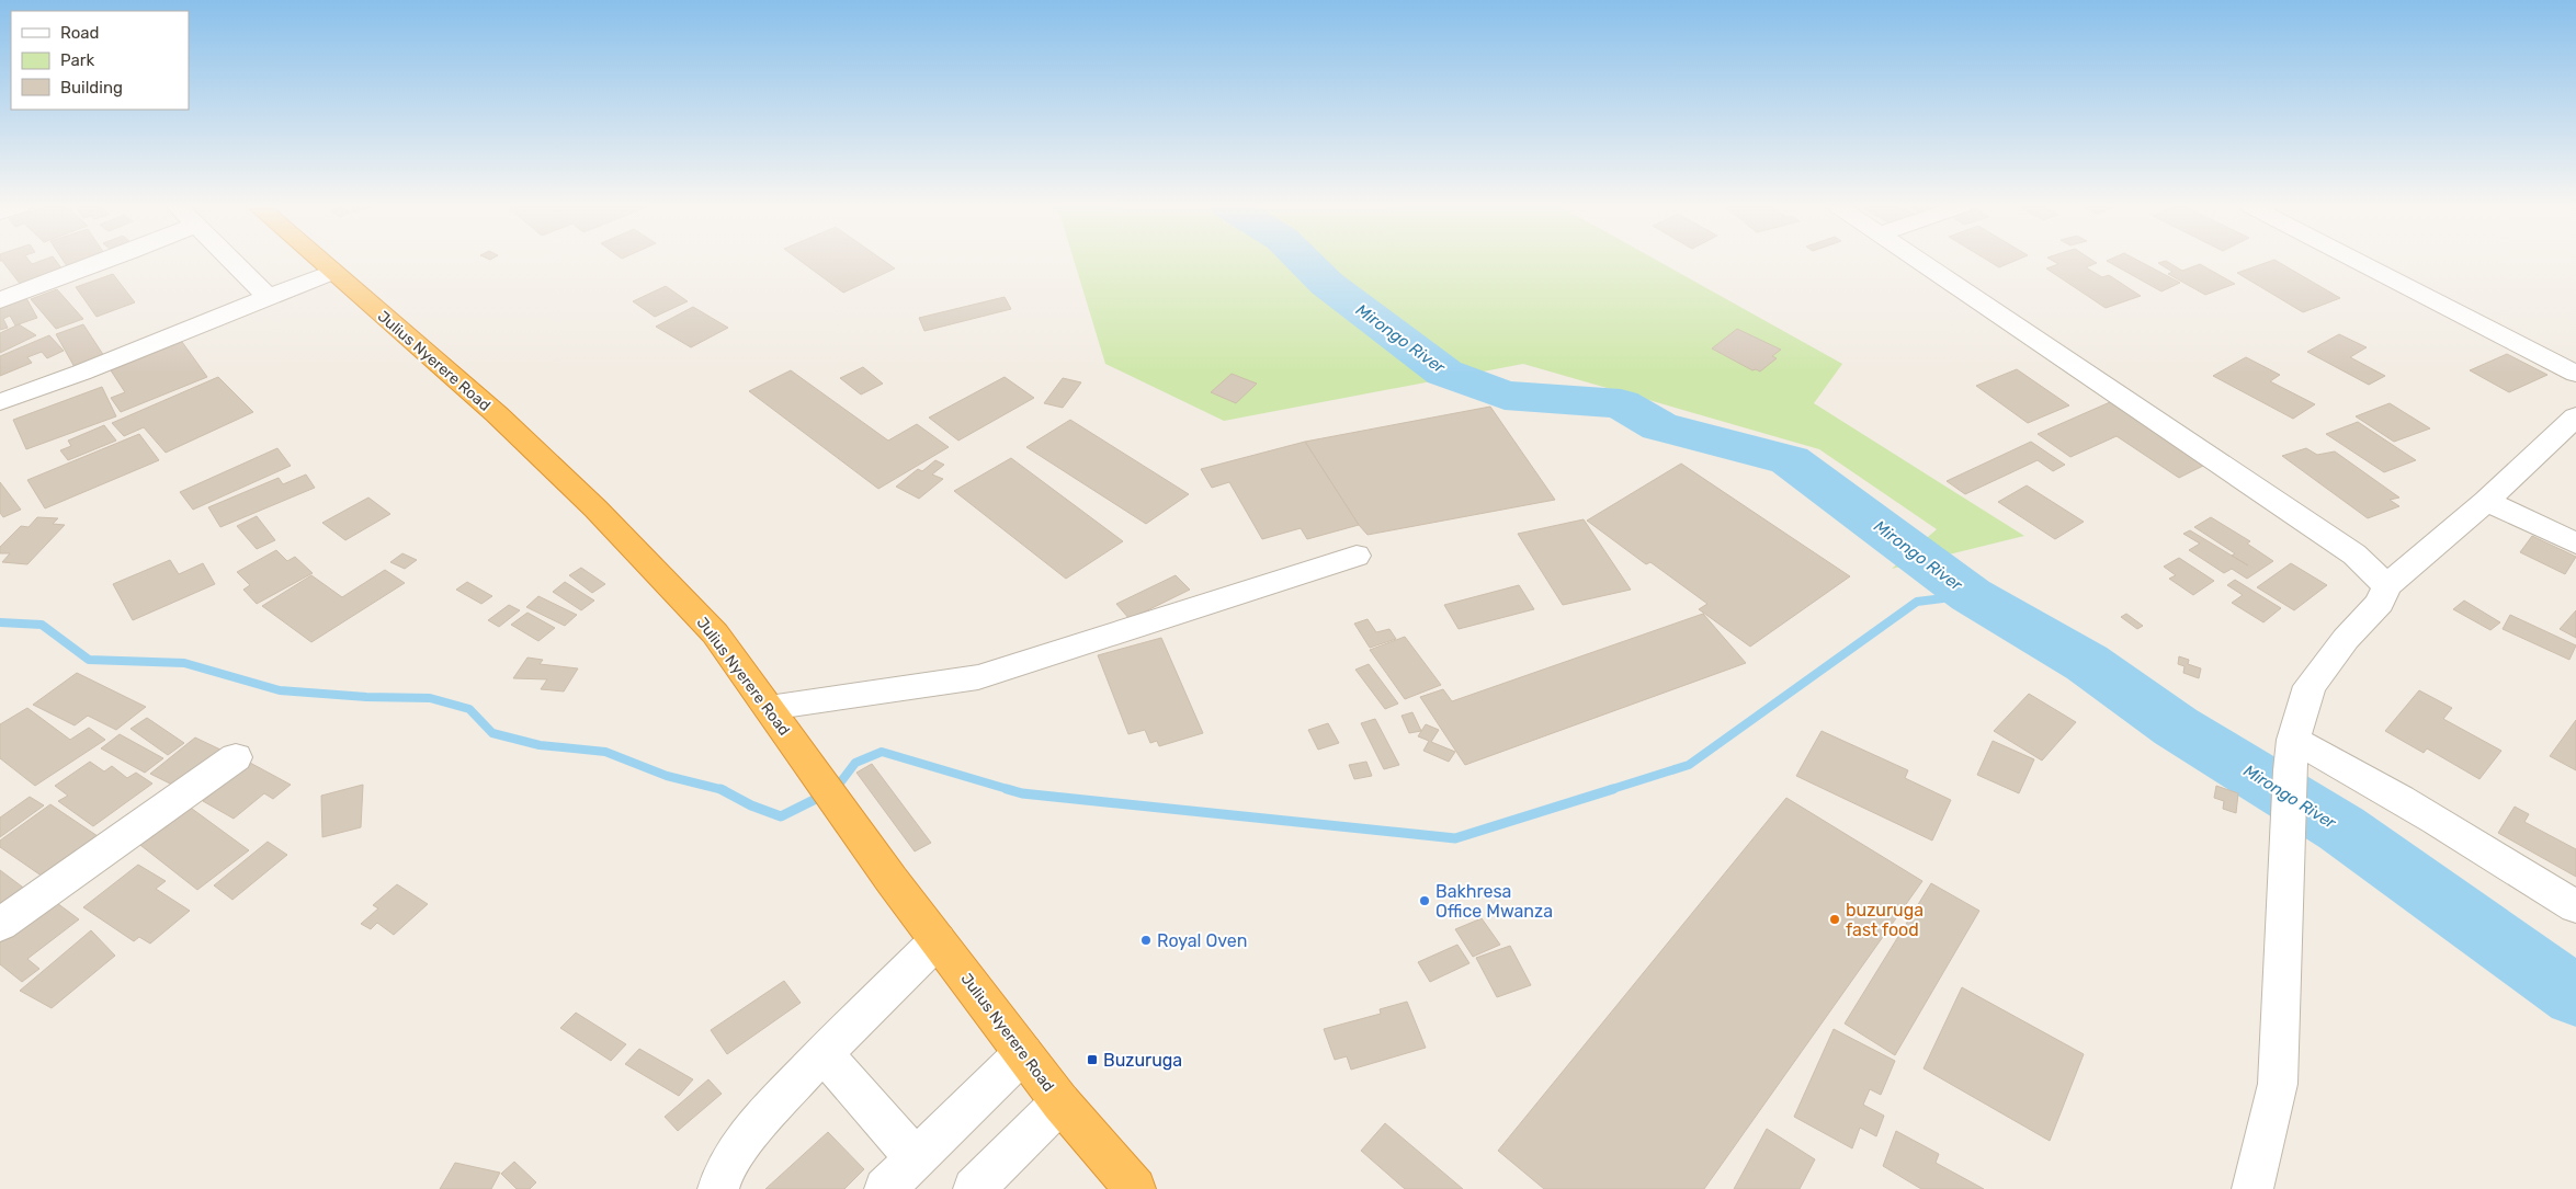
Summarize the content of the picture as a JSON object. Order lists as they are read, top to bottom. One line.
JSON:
{"streets":{"highway":["Julius Nyerere Road"]},"water":["Mirongo River"],"places":{"other":["Bakhresa Office Mwanza","buzuruga fast food","Royal Oven"],"transit":["Buzuruga"]},"legend":["Road","Park","Building"]}
